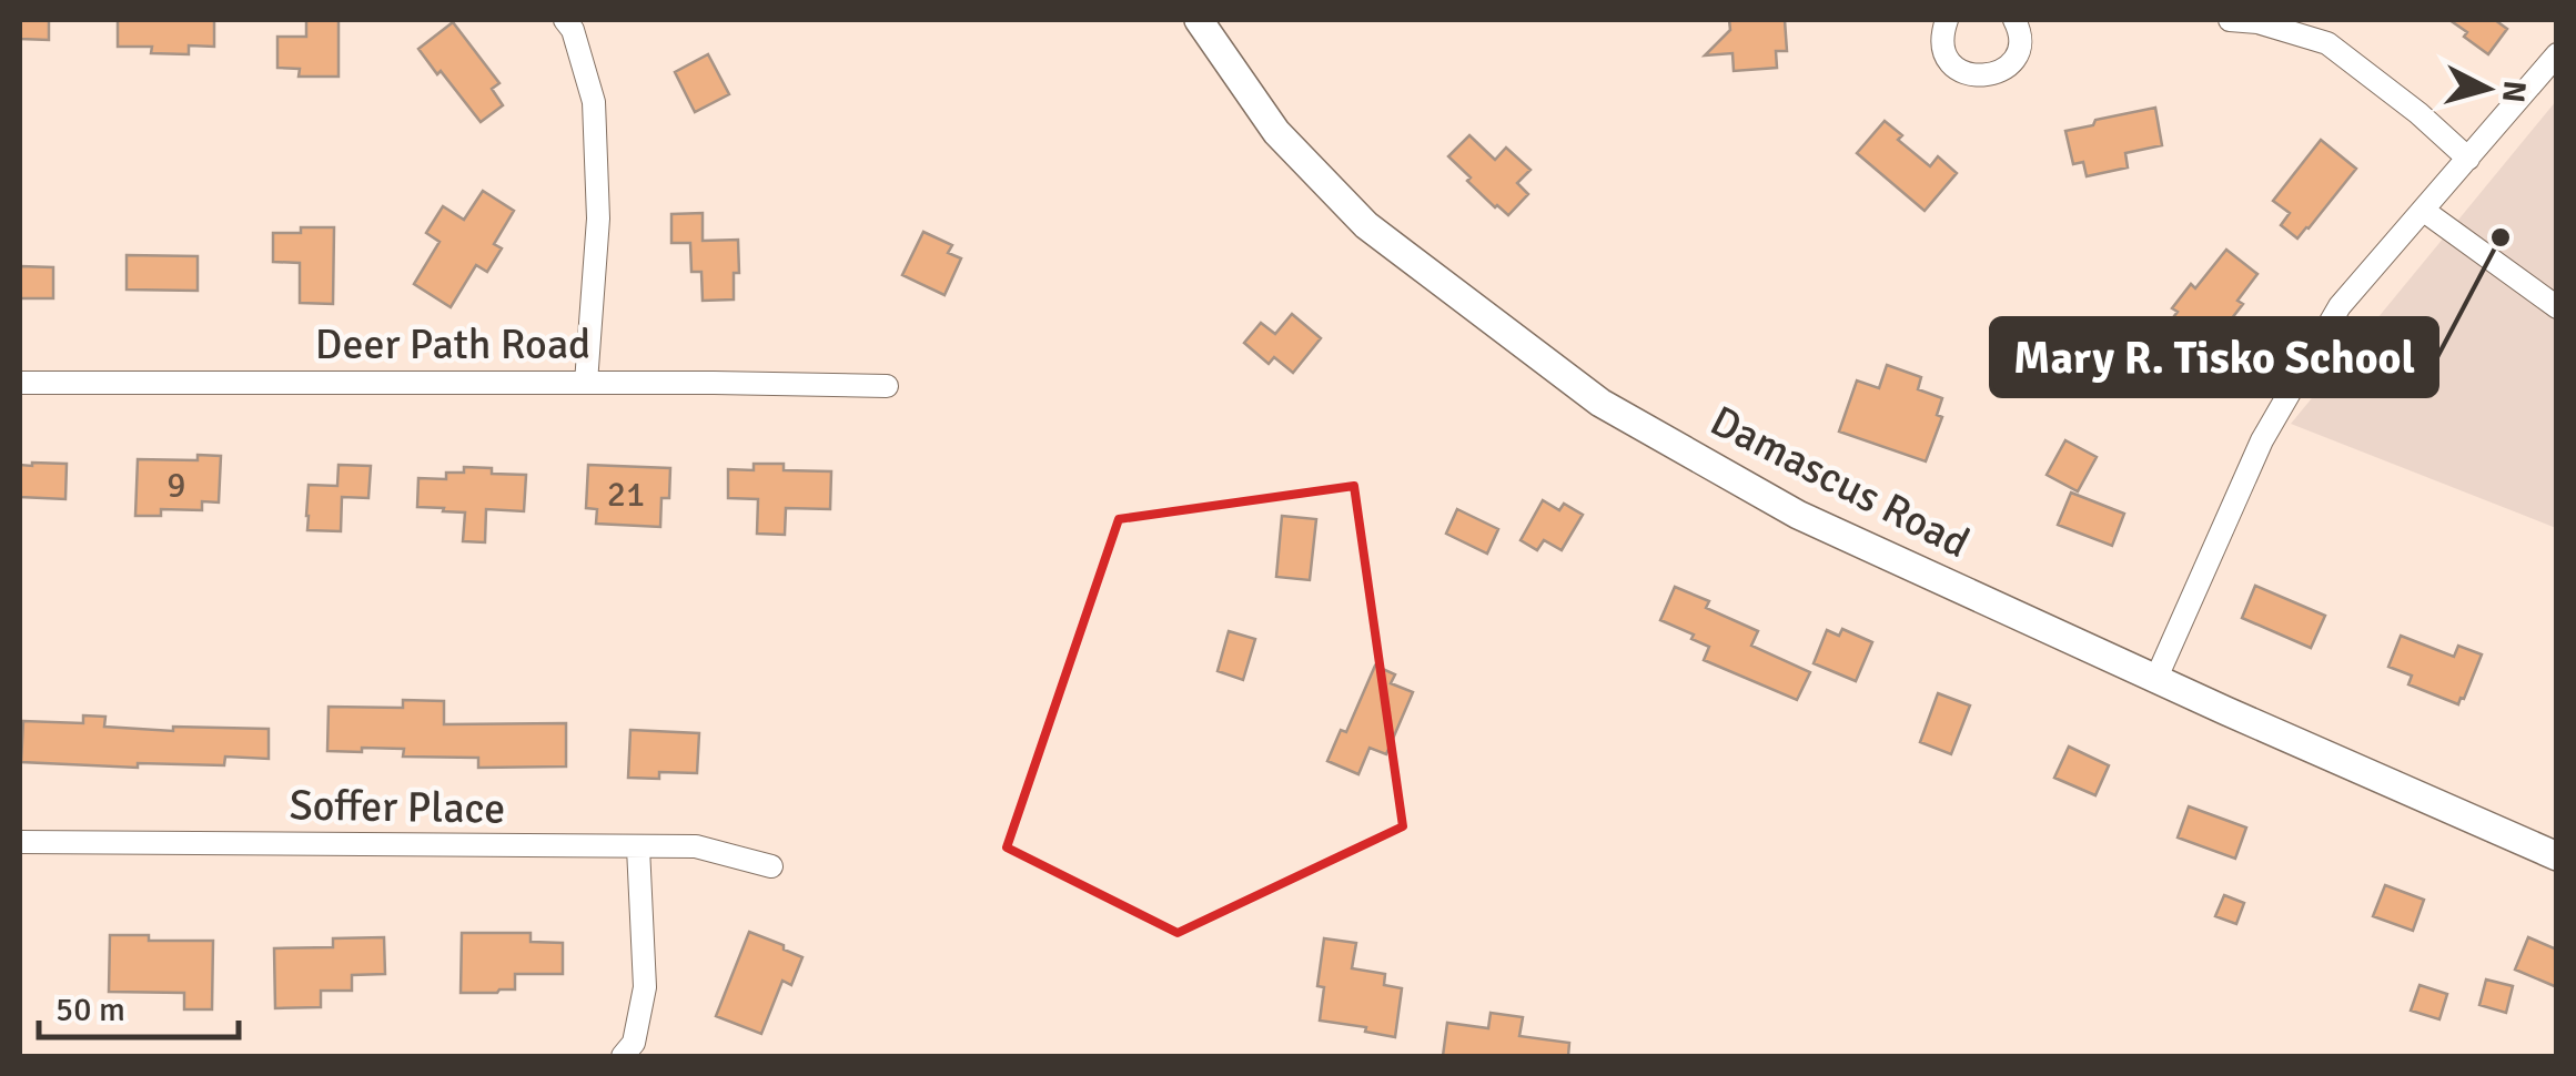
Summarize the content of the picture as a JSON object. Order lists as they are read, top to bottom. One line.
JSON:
{"streets":{"street":["Deer Path Road","Damascus Road","Soffer Place"]},"places":["Mary R. Tisko School"],"house_numbers":["9","21"],"scale_bar":"50 m","north":"right"}
